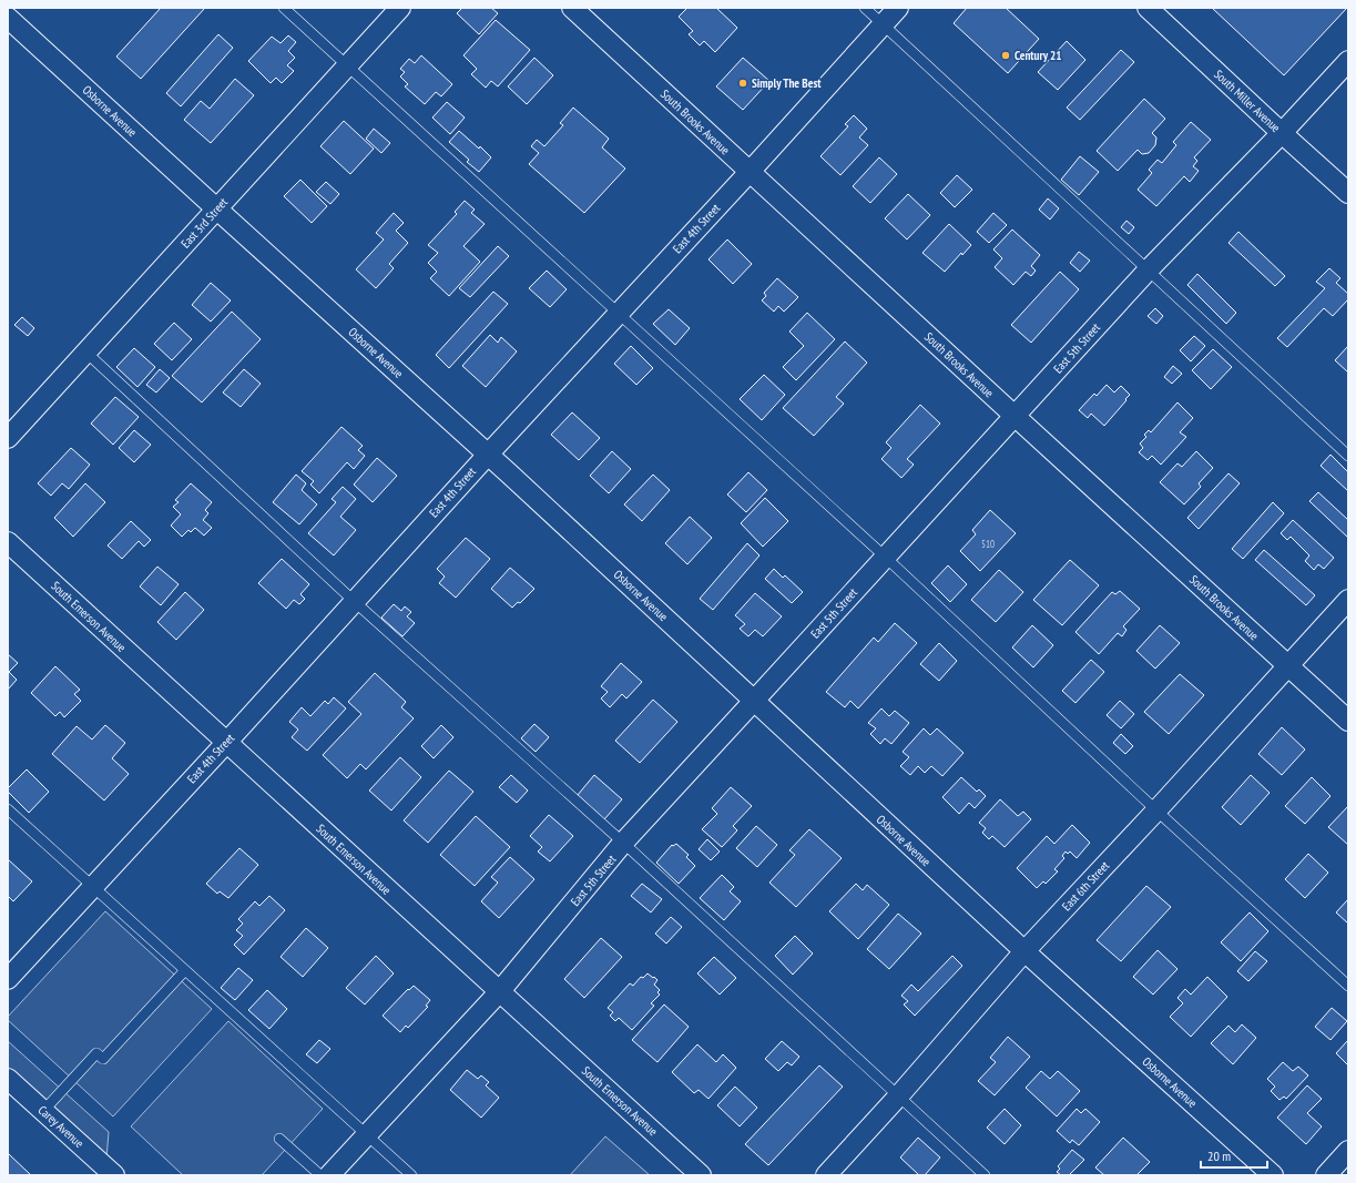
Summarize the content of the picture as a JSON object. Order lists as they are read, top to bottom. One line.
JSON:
{"streets":{"street":["South Miller Avenue","Osborne Avenue","South Brooks Avenue","East 3rd Street","East 4th Street","East 5th Street","South Emerson Avenue","East 6th Street","Carey Avenue"]},"crossings":[["South Miller Avenue","East 5th Street"],["Osborne Avenue","East 3rd Street"],["Osborne Avenue","East 4th Street"],["Osborne Avenue","East 5th Street"],["Osborne Avenue","East 6th Street"],["South Brooks Avenue","East 4th Street"],["South Brooks Avenue","East 5th Street"],["South Brooks Avenue","East 6th Street"],["East 4th Street","South Emerson Avenue"],["East 5th Street","South Emerson Avenue"]],"places":["Century 21","Simply The Best"],"house_numbers":["510"],"scale_bar":"20 m"}
